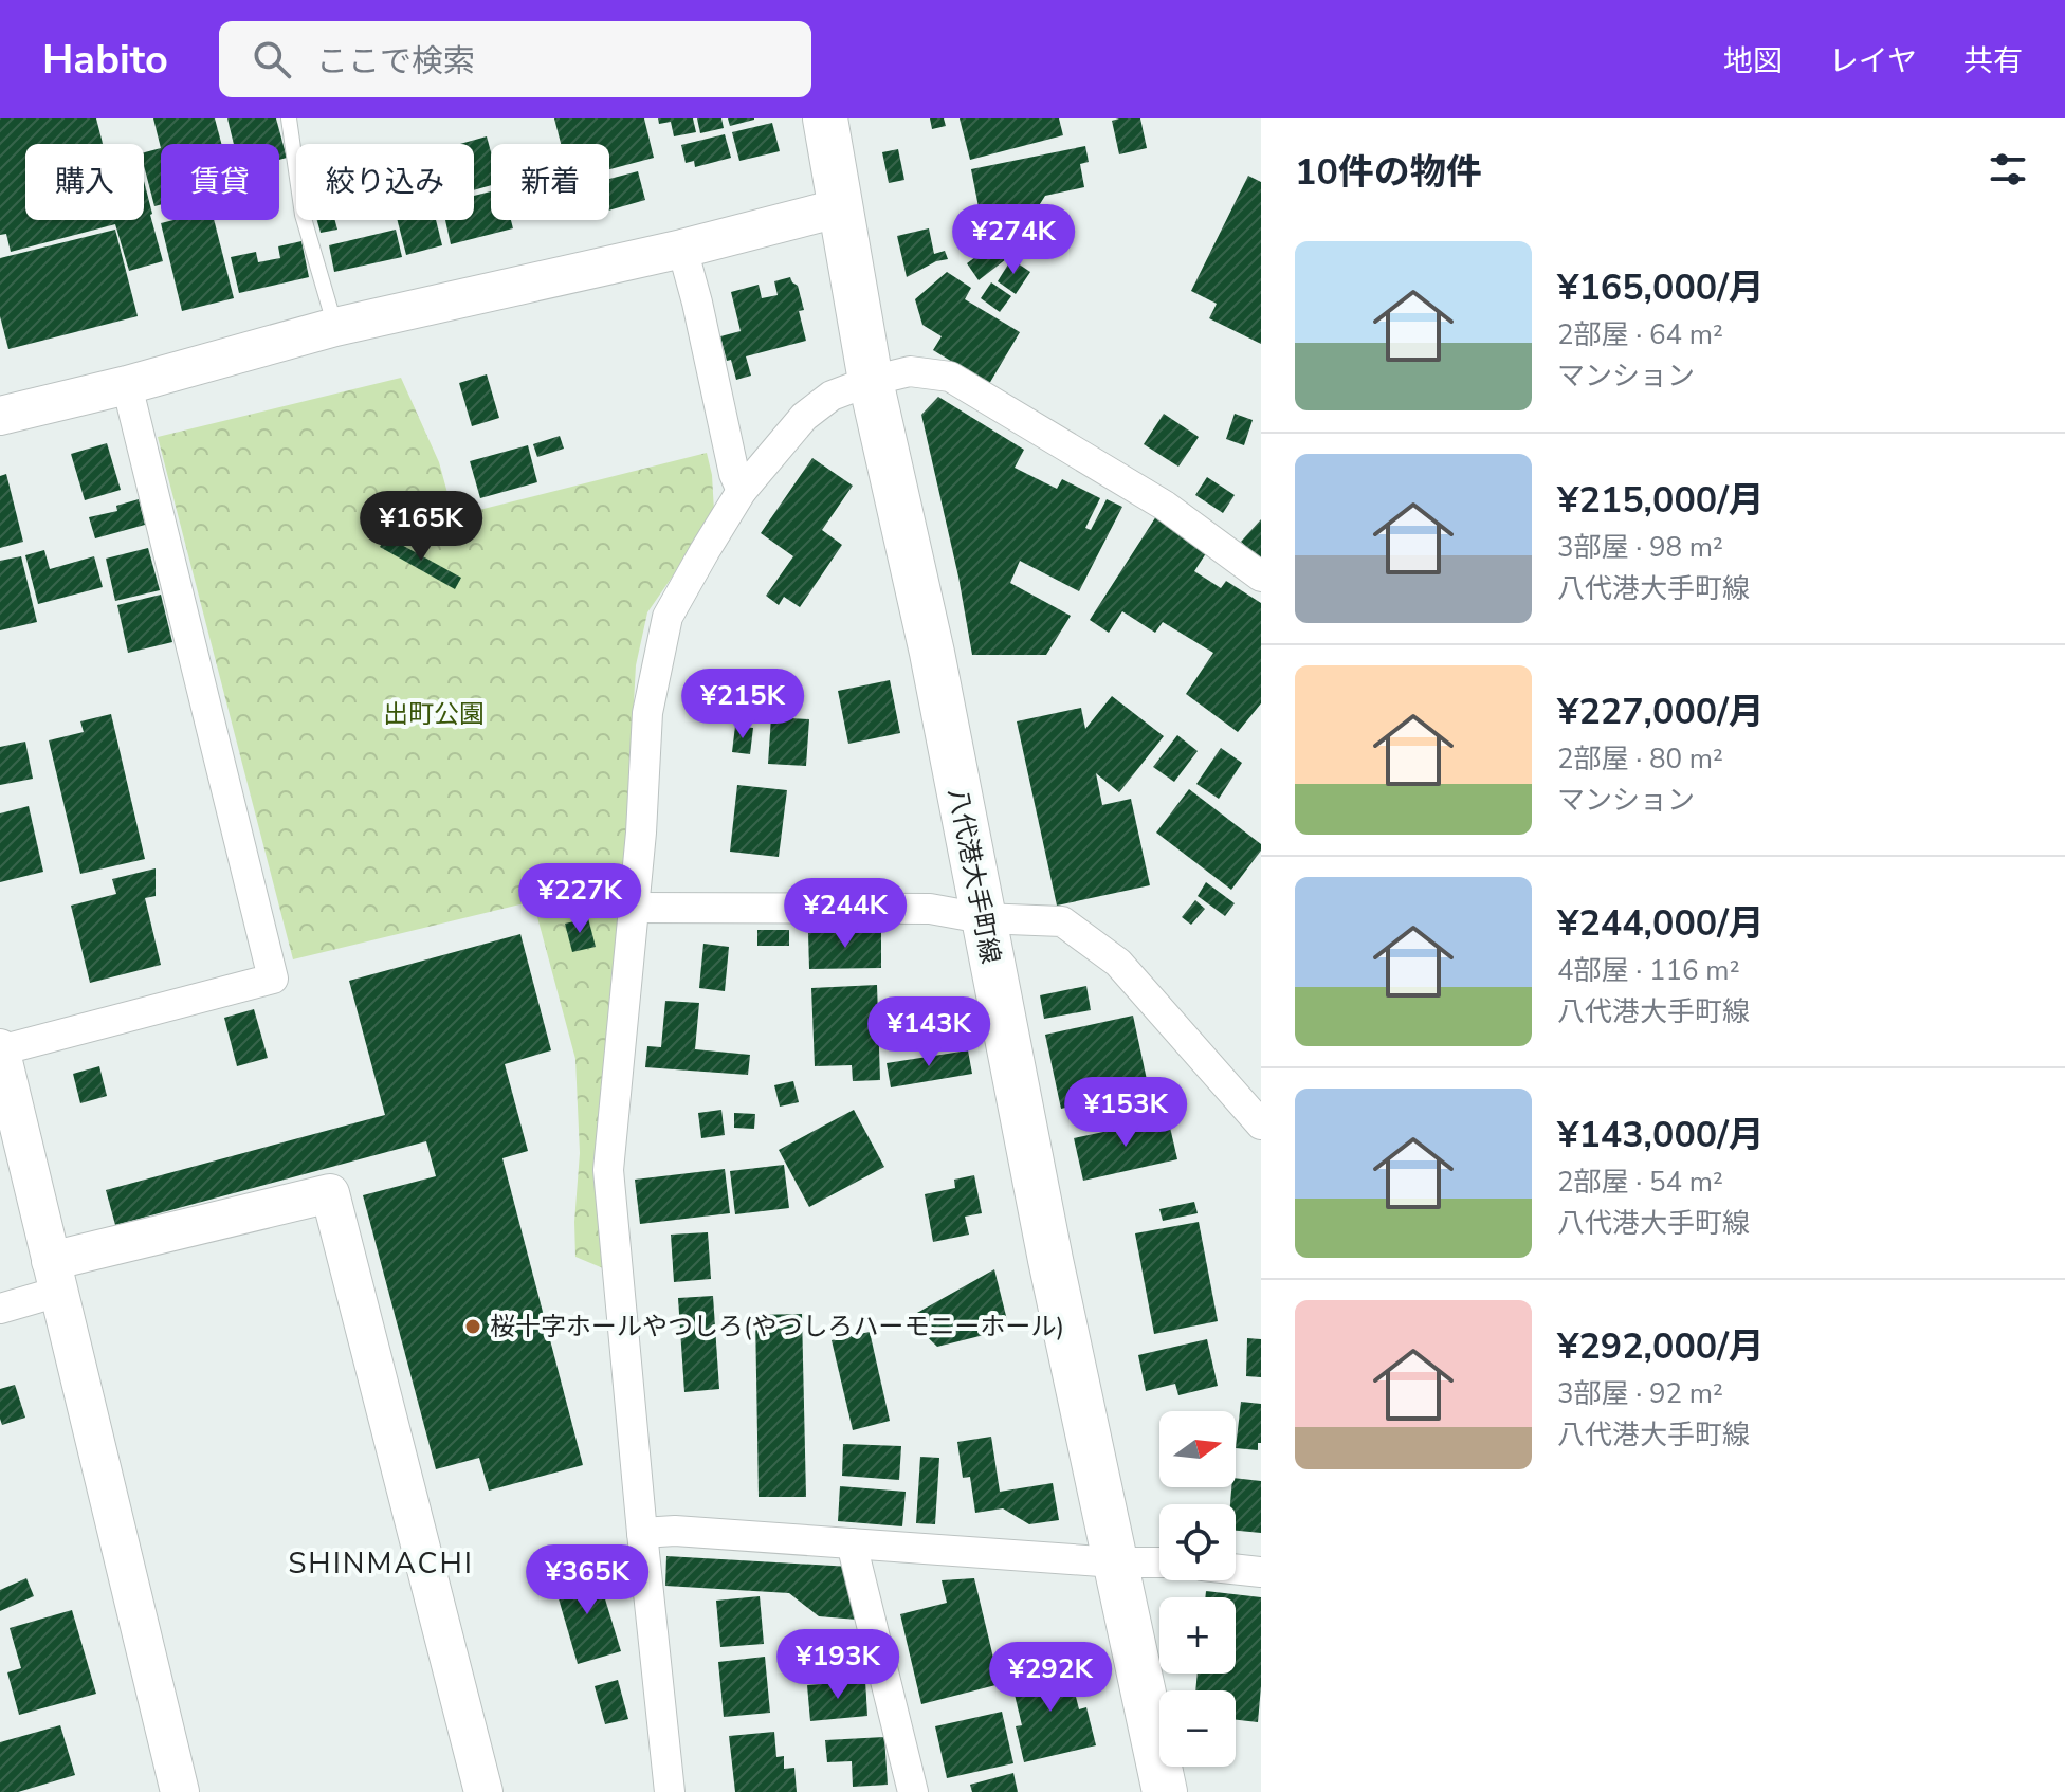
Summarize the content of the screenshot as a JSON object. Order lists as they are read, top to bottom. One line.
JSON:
{"streets":{"main road":["八代港大手町線"]},"districts":["SHINMACHI"],"parks":["出町公園"],"places":["桜十字ホールやつしろ(やつしろハーモニーホール)"],"north":"right","page":{"header":"Habito","search":"ここで検索","nav":["地図","レイヤ","共有"],"heading":"10件の物件","chip":["購入","賃貸","絞り込み","新着"],"price":["¥274K","¥165K","¥215K","¥227K","¥244K","¥143K","¥153K","¥365K","¥193K","¥292K"],"list":[{"name":"¥165,000/月","note":"2部屋 · 64 m² · マンション"},{"name":"¥215,000/月","note":"3部屋 · 98 m² · 八代港大手町線"},{"name":"¥227,000/月","note":"2部屋 · 80 m² · マンション"},{"name":"¥244,000/月","note":"4部屋 · 116 m² · 八代港大手町線"},{"name":"¥143,000/月","note":"2部屋 · 54 m² · 八代港大手町線"},{"name":"¥292,000/月","note":"3部屋 · 92 m² · 八代港大手町線"}],"map_buttons":["+","−"]}}
